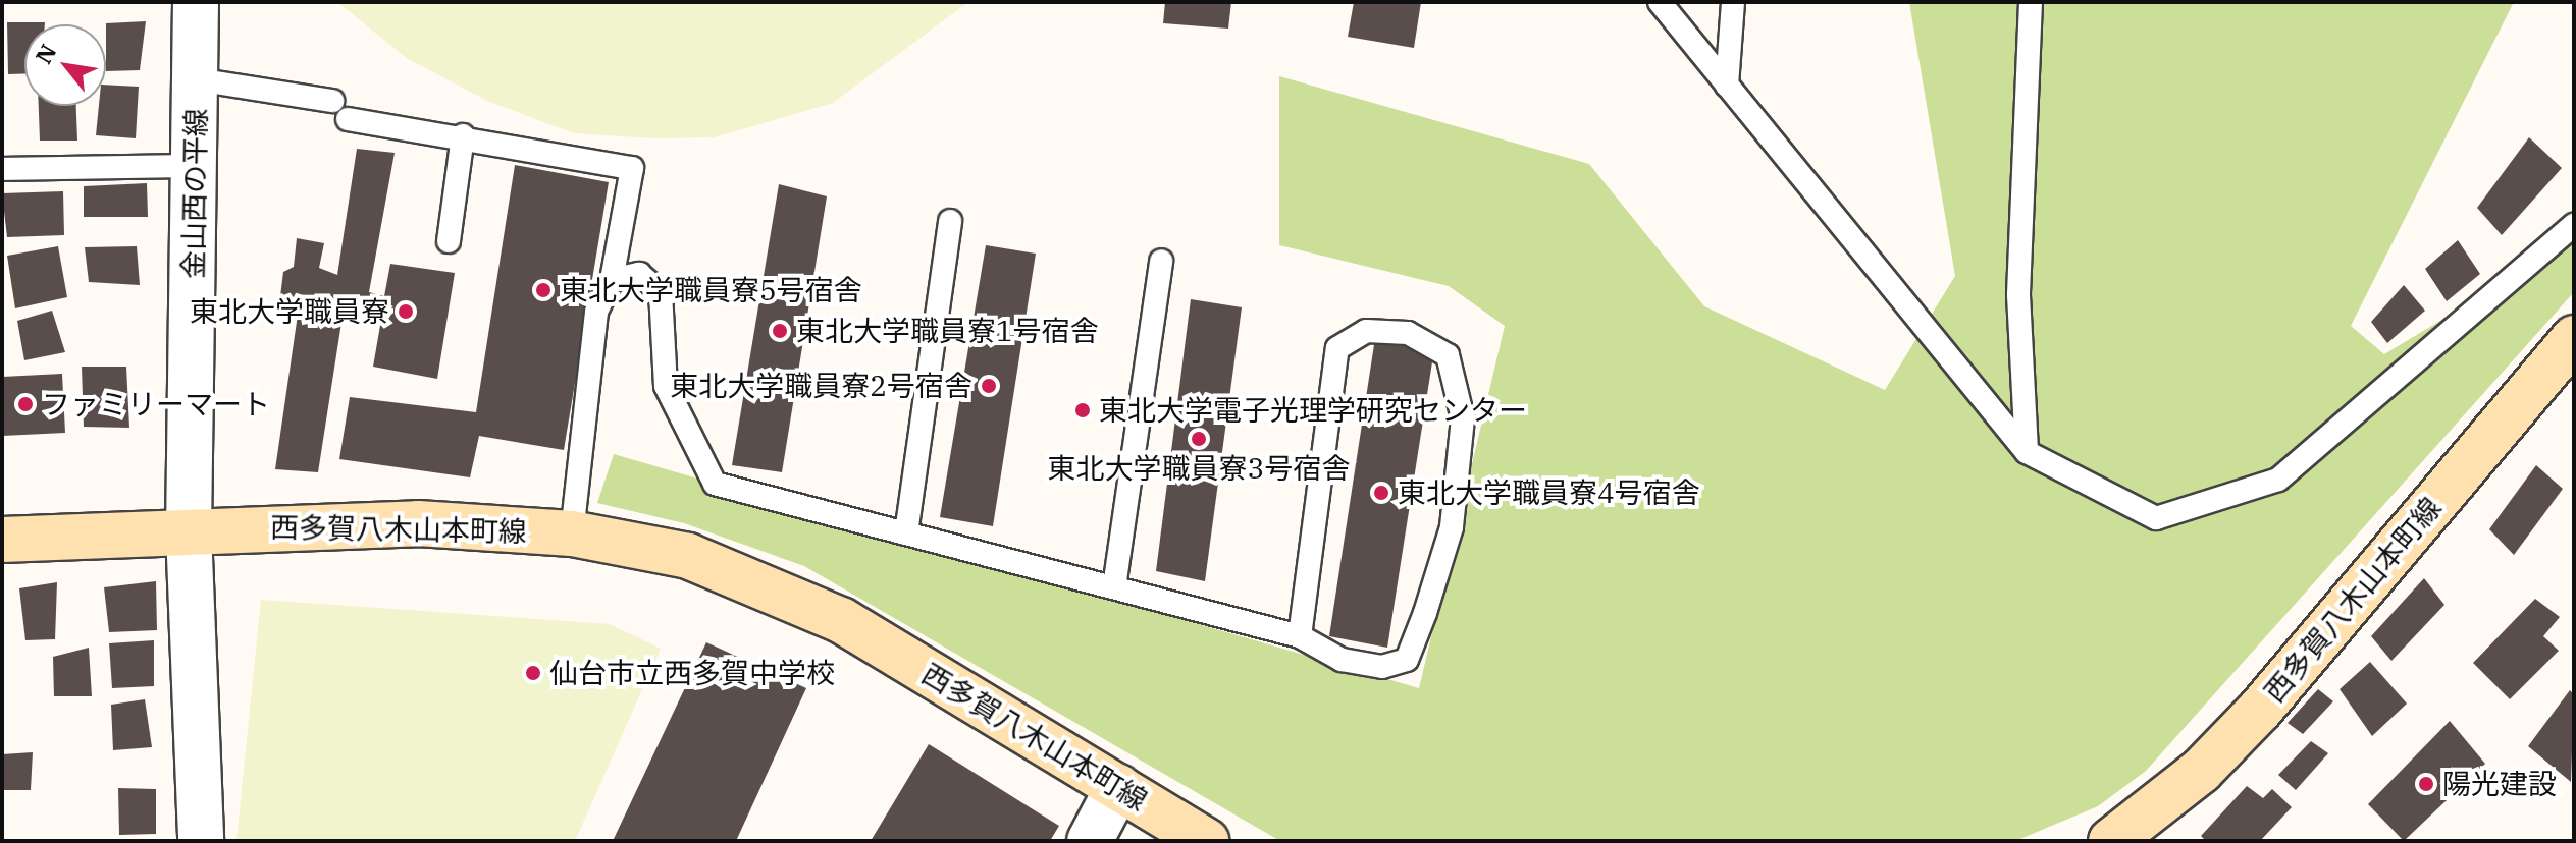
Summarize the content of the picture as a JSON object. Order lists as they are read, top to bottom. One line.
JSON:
{"streets":{"street":["金山西の平線","西多賀八木山本町線"]},"crossings":[["金山西の平線","西多賀八木山本町線"]],"places":["東北大学職員寮5号宿舎","東北大学職員寮","東北大学職員寮1号宿舎","東北大学職員寮2号宿舎","ファミリーマート","東北大学電子光理学研究センター","東北大学職員寮3号宿舎","東北大学職員寮4号宿舎","仙台市立西多賀中学校","陽光建設"],"north":"top left"}
